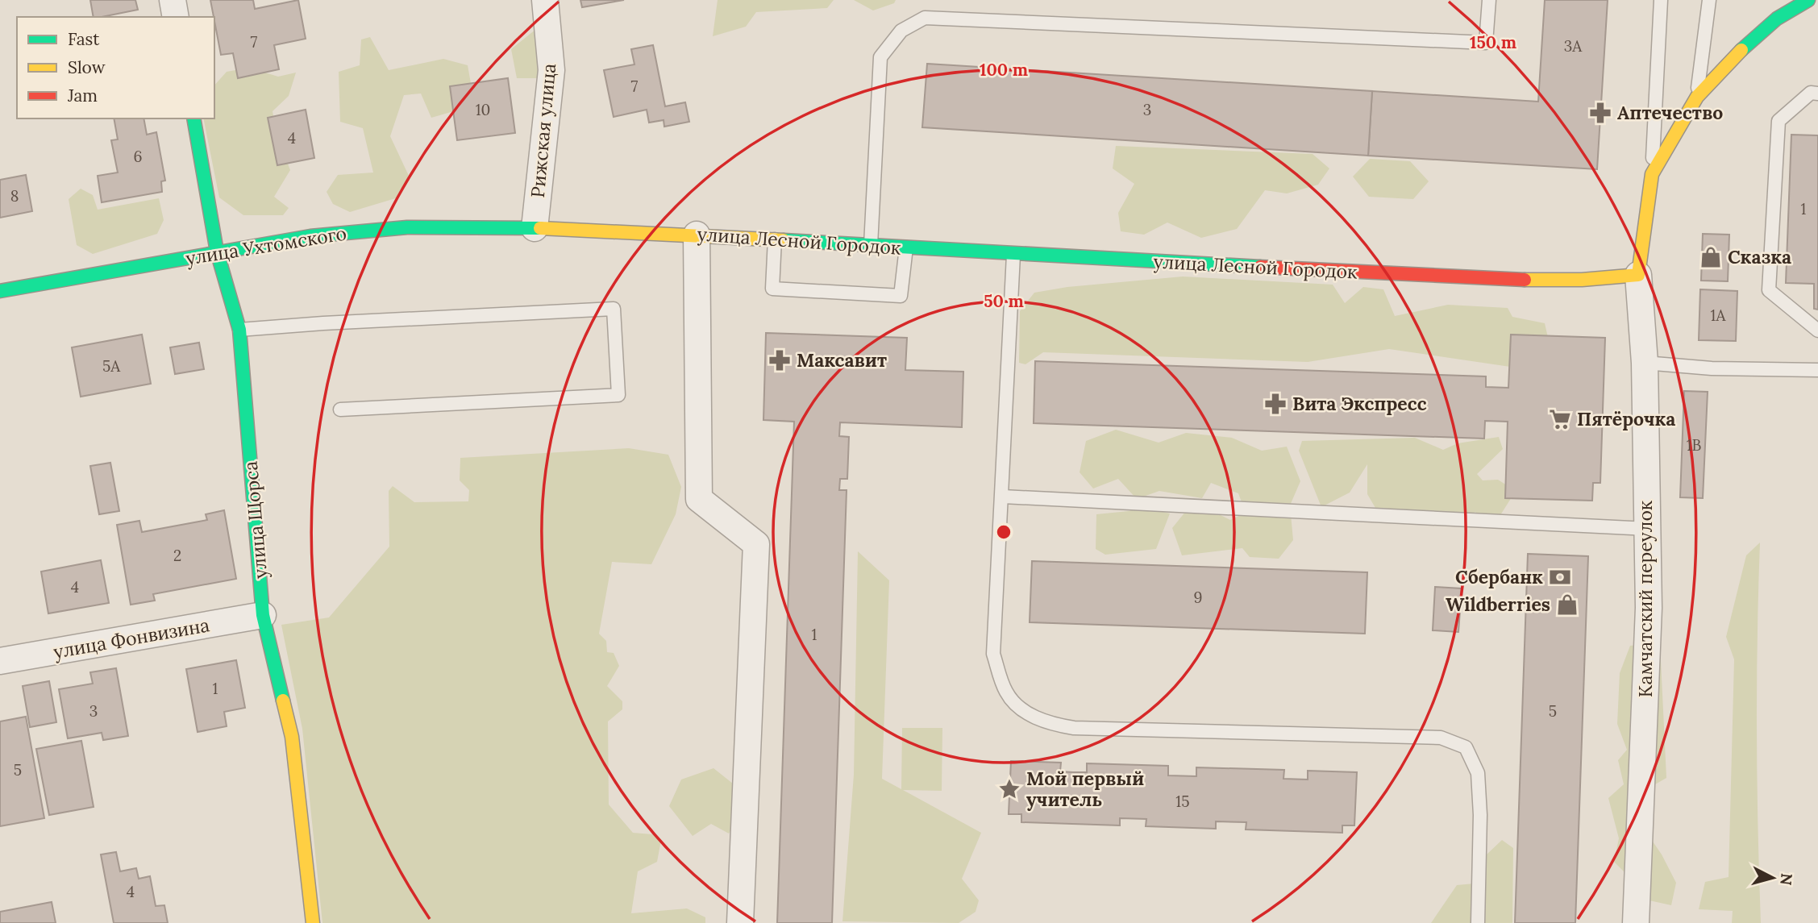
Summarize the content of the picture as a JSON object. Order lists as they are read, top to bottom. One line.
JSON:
{"streets":{"street":["Рижская улица","улица Лесной Городок","улица Ухтомского","улица Щорса","Камчатский переулок","улица Фонвизина"]},"crossings":[["Рижская улица","улица Лесной Городок"],["Рижская улица","улица Ухтомского"],["улица Лесной Городок","улица Ухтомского"],["улица Лесной Городок","Камчатский переулок"],["улица Ухтомского","улица Щорса"],["улица Щорса","улица Фонвизина"]],"places":{"pharmacy":["Аптечество","Максавит","Вита Экспресс"],"shop":["Сказка","Wildberries"],"supermarket":["Пятёрочка"],"bank":["Сбербанк"],"place":["Мой первый учитель"]},"house_numbers":["7","3А","7","10","3","4","6","8","1","1А","5А","1В","2","4","9","1","1","3","5","5","15","4"],"legend":["Fast","Slow","Jam"],"north":"right","rings":["150 m","100 m","50 m"]}
